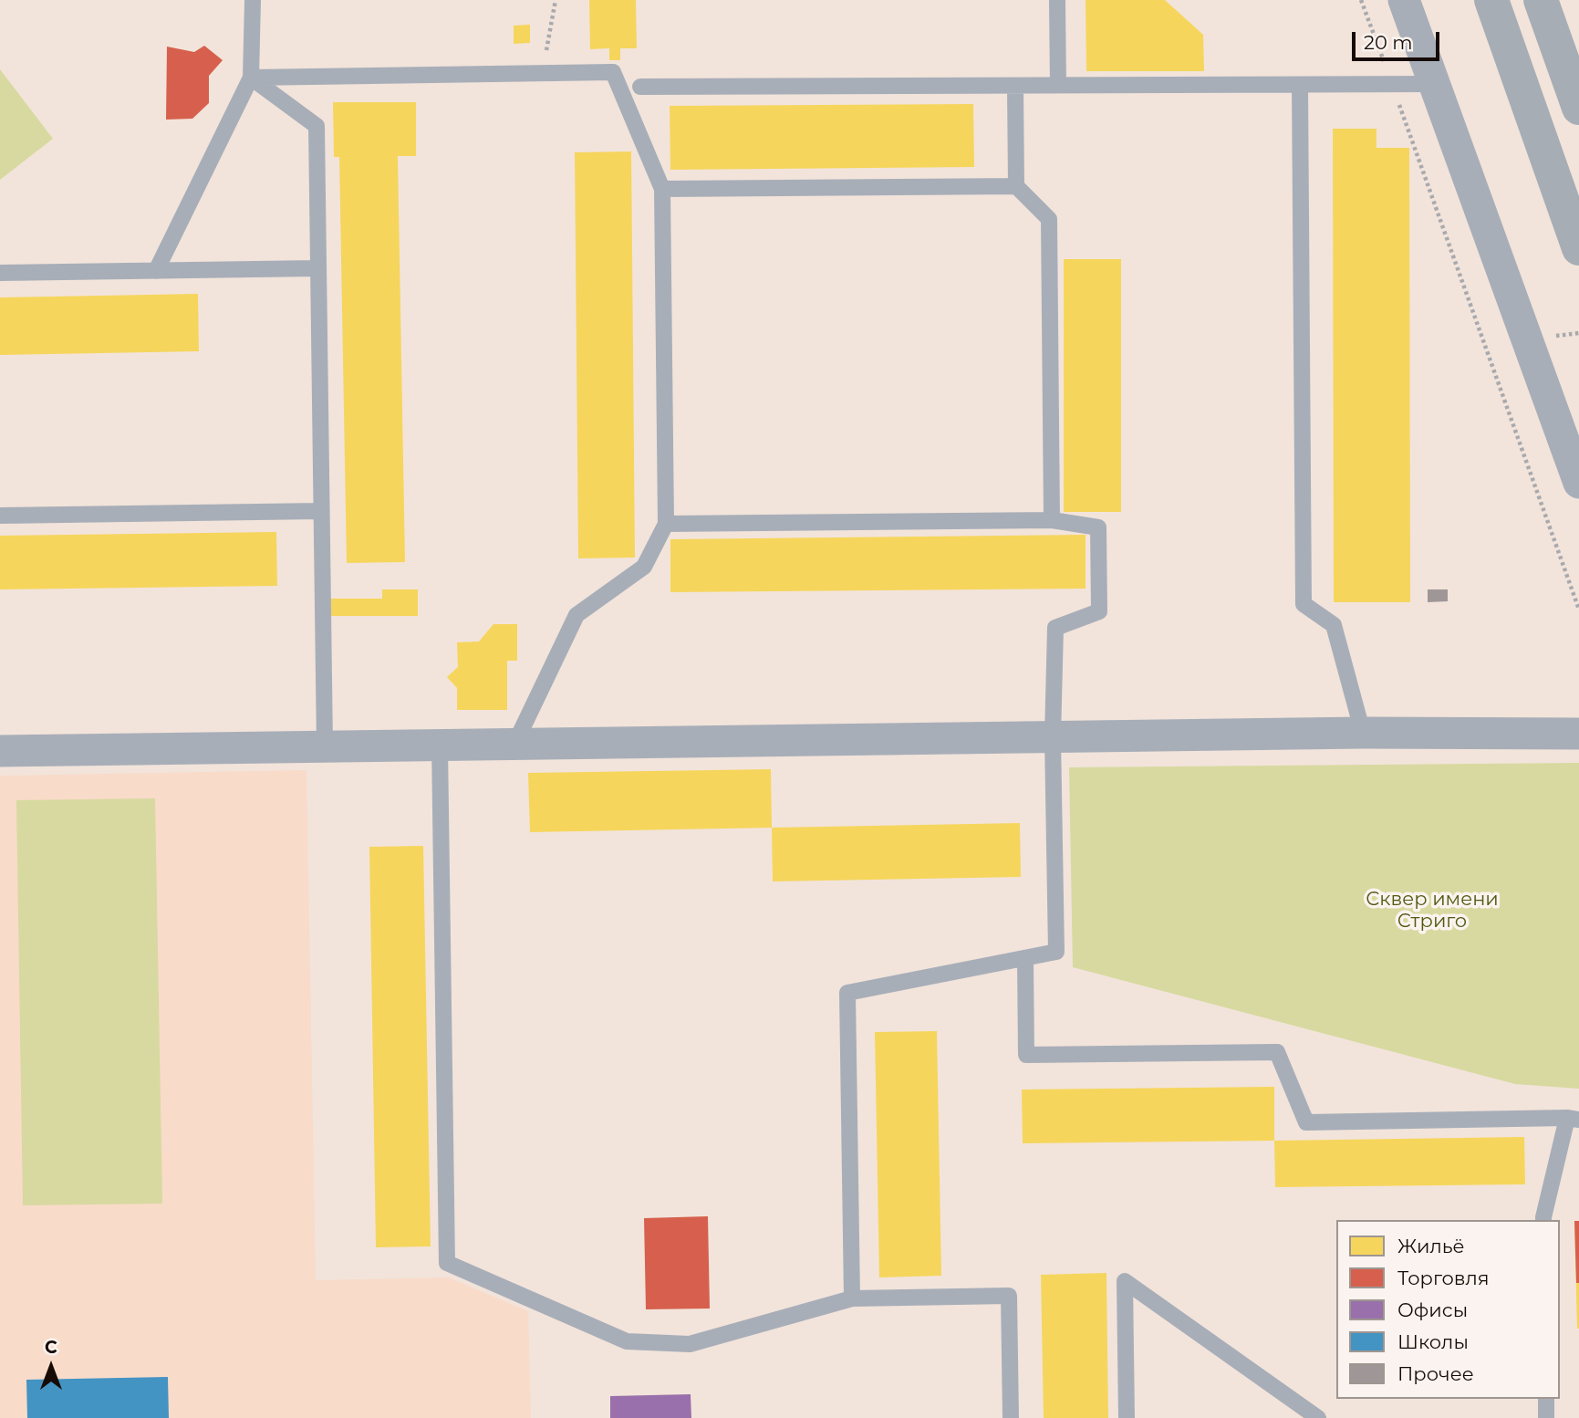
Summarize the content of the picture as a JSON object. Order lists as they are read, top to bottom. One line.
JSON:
{"parks":["Сквер имени Стриго"],"legend":["Жильё","Торговля","Офисы","Школы","Прочее"],"scale_bar":"20 m","north":"top"}
